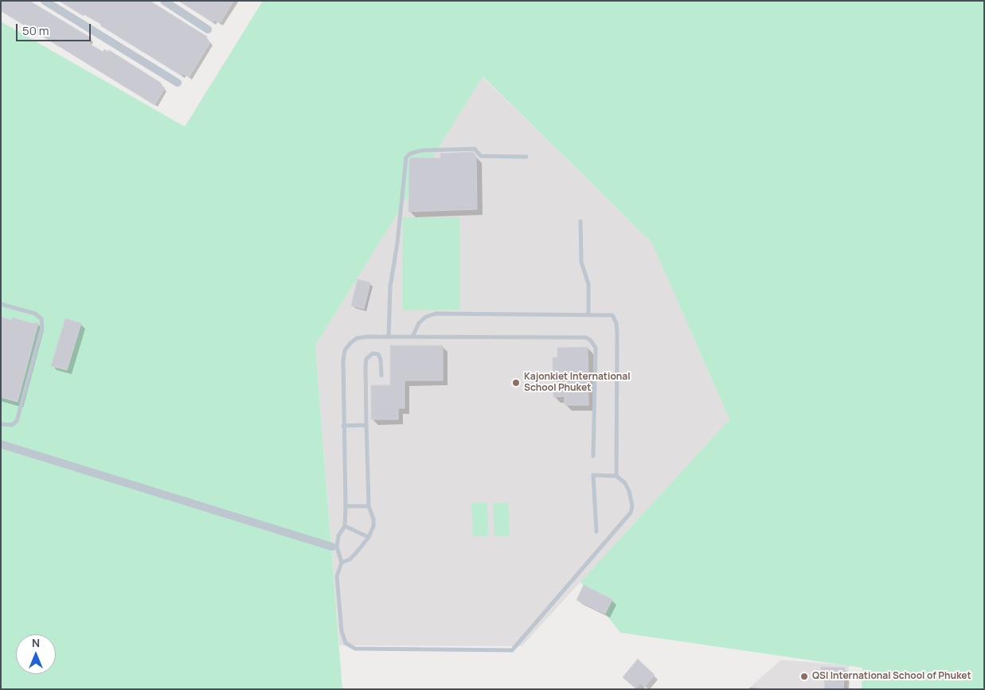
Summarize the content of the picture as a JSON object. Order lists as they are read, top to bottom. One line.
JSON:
{"places":["Kajonkiet International School Phuket","QSI International School of Phuket"],"scale_bar":"50 m","north":"top"}
